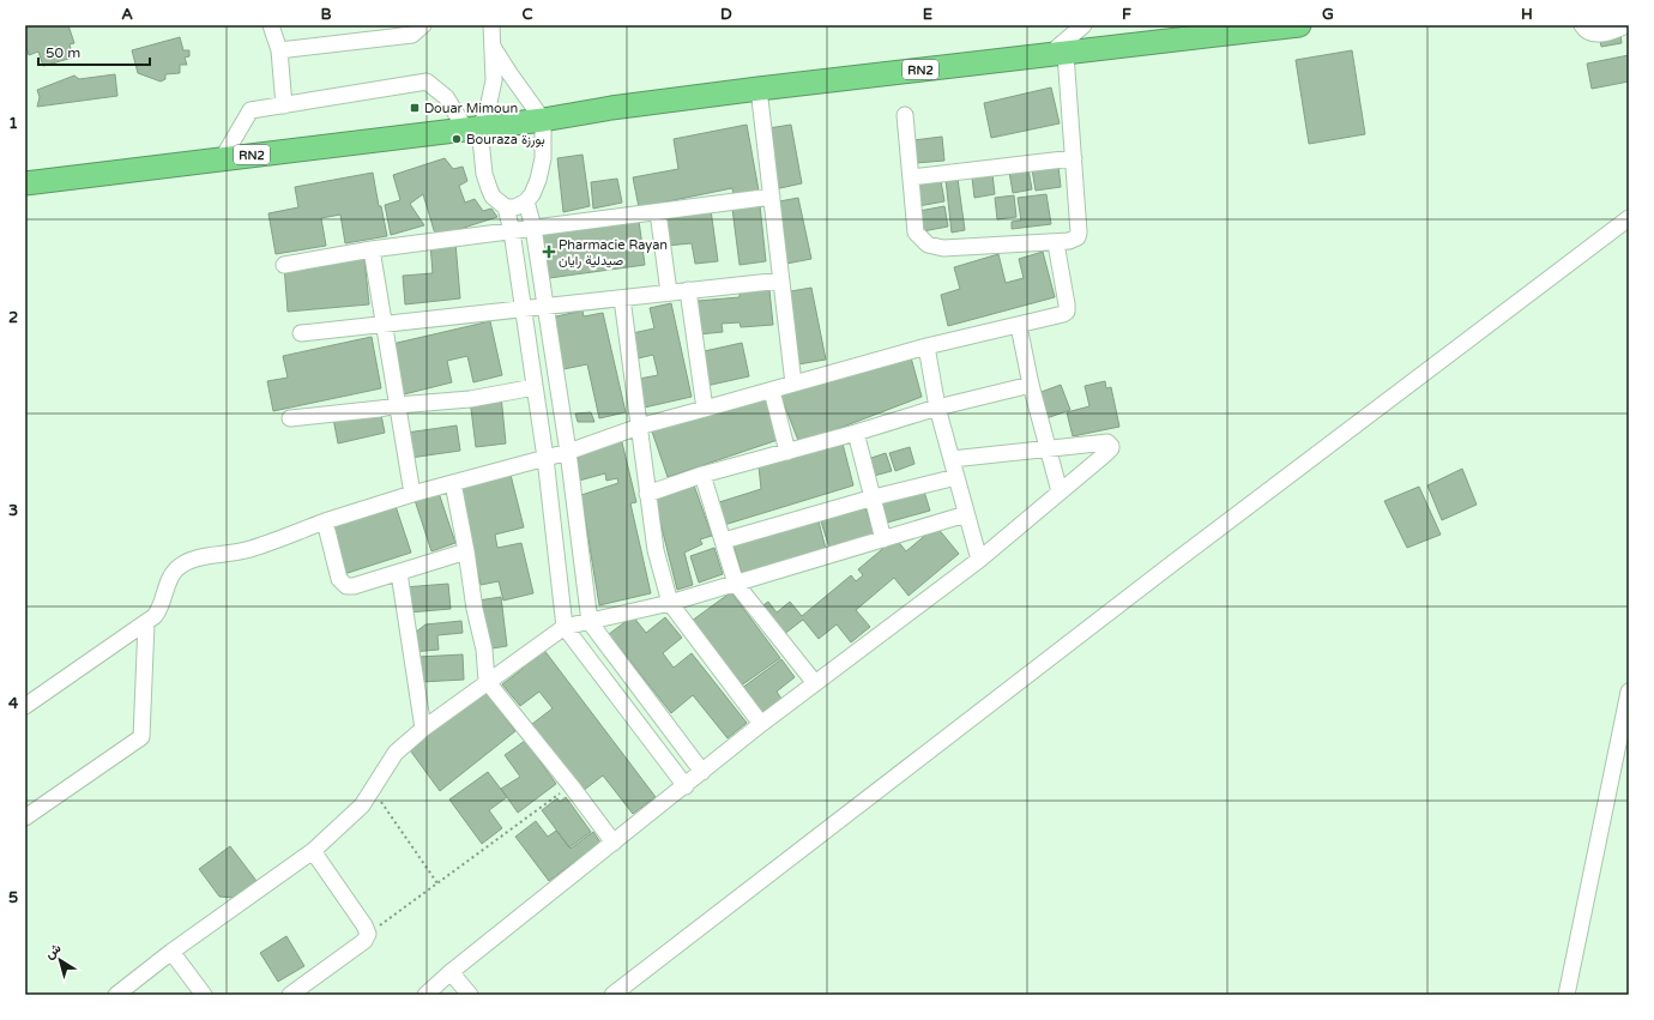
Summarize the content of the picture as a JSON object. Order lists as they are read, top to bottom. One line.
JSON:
{"streets":{"highway":["RN2"]},"places":{"transit":["Douar Mimoun"],"other":["Bouraza بورزة"],"health":["Pharmacie Rayan صيدلية رايان"]},"scale_bar":"50 m","north":"top left","grid":{"columns":["A","B","C","D","E","F","G","H"],"rows":["1","2","3","4","5"]}}
